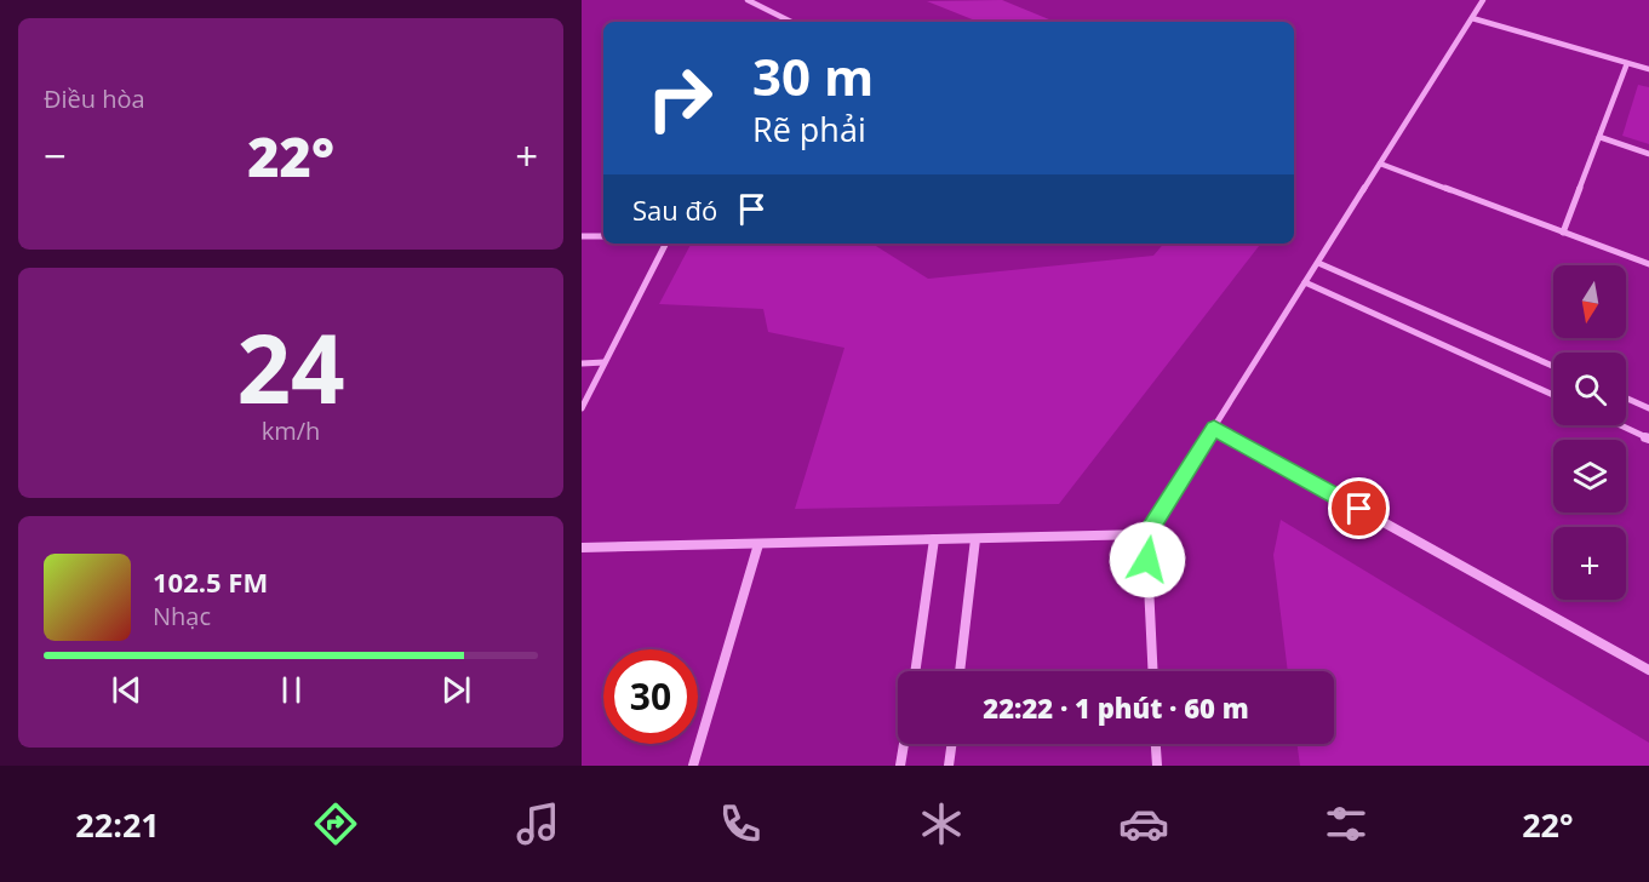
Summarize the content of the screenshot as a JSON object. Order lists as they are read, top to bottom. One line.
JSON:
{"north":"bottom","page":{"tile":["Điều hòa",["24","km/h"]],"turn":["30 m","Rẽ phải"],"heat":["−","22°","+"],"then":"Sau đó","map_buttons":"+","song":["102.5 FM","Nhạc"],"limit":"30","trip":"22:22 · 1 phút · 60 m","tabs":["22:21","22°"]}}
